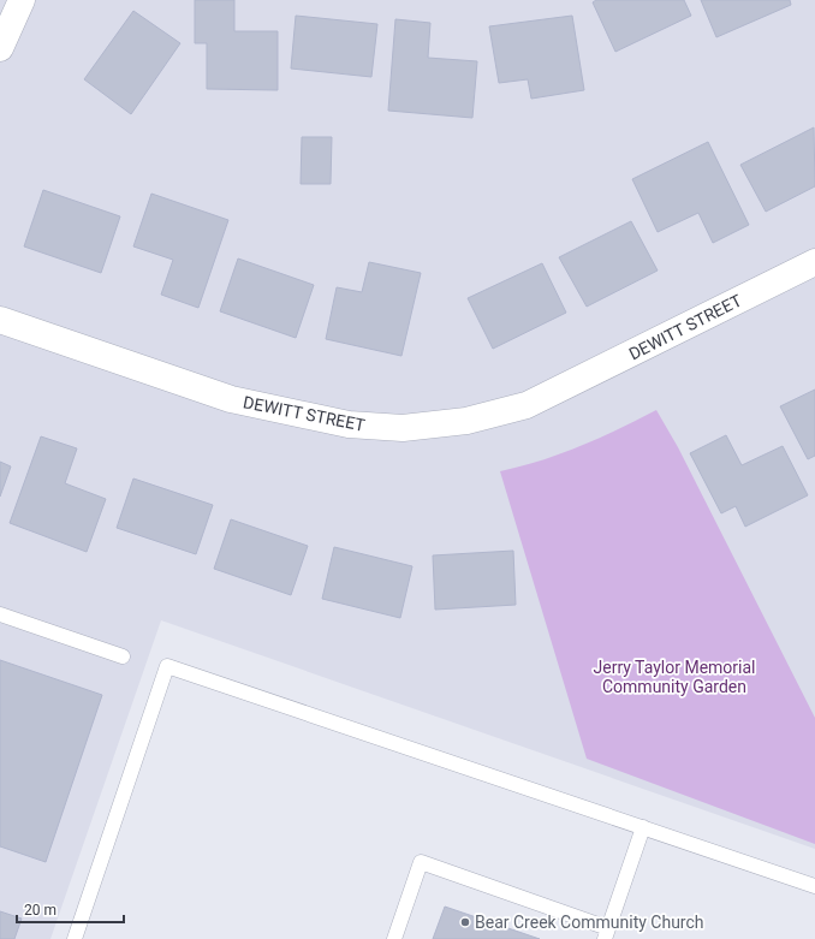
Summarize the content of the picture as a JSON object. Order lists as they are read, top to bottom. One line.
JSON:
{"streets":{"street":["DEWITT STREET"]},"parks":["Jerry Taylor Memorial Community Garden"],"places":["Bear Creek Community Church"],"scale_bar":"20 m"}
